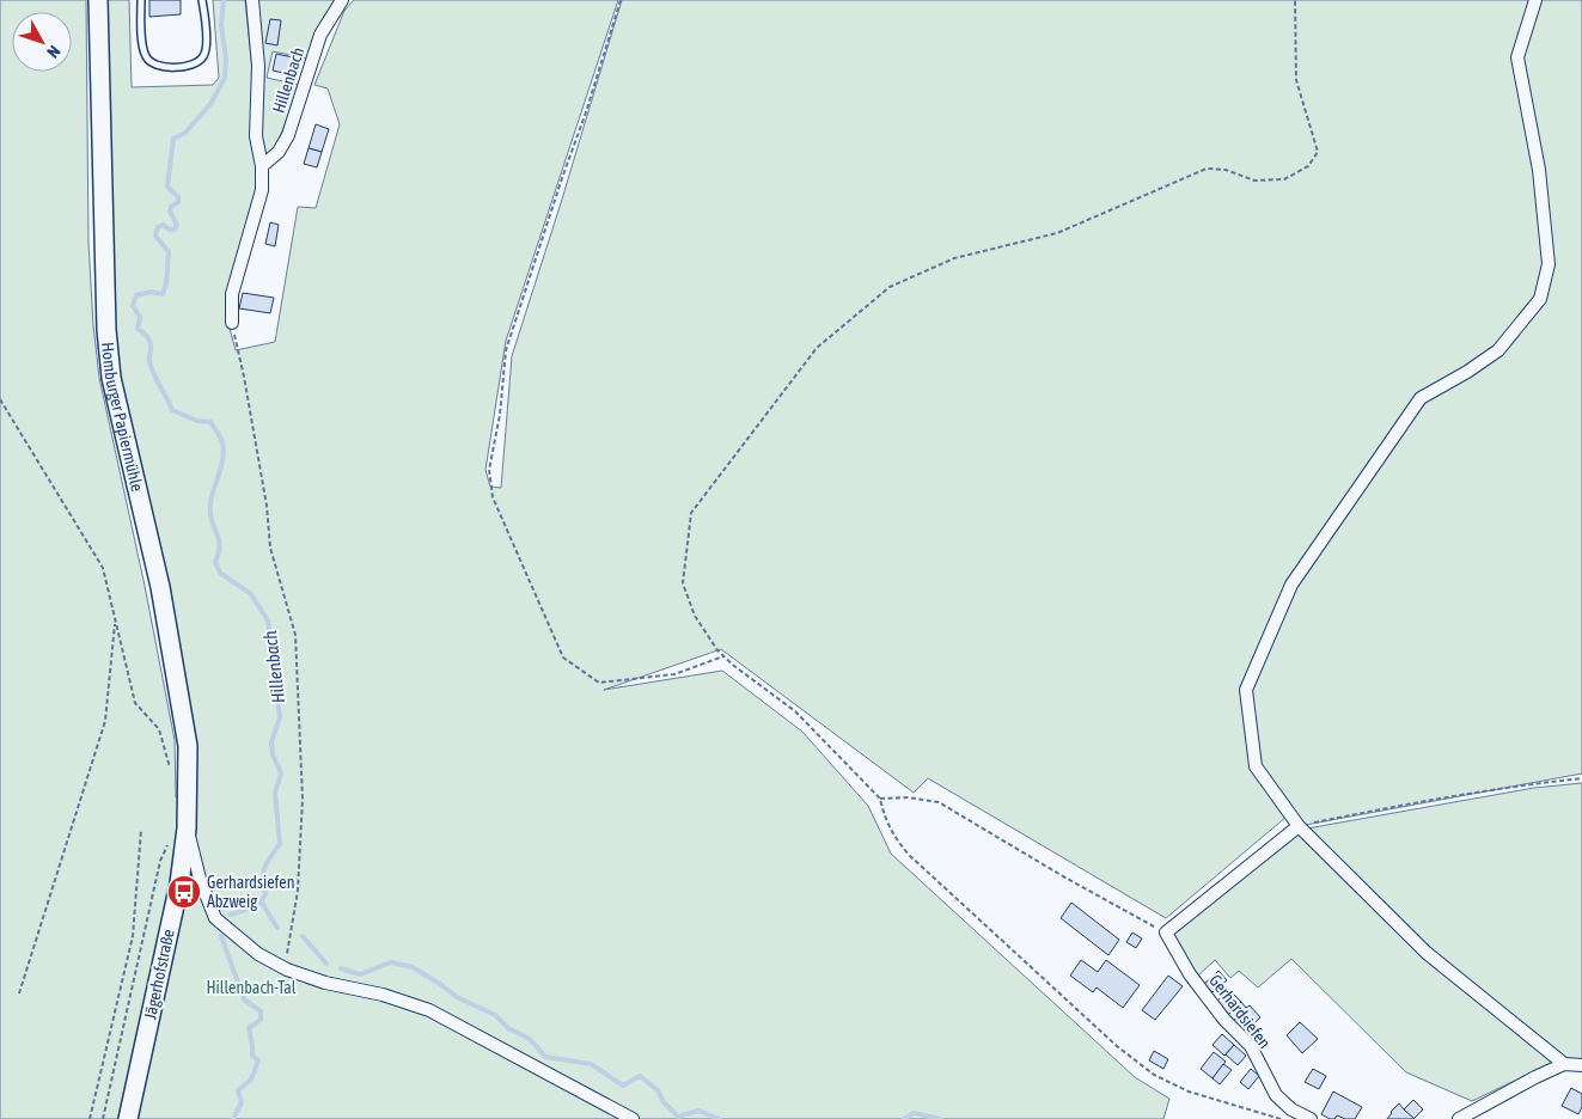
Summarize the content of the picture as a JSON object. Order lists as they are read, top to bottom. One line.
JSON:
{"streets":{"main road":["Homburger Papiermühle","Jägerhofstraße"],"street":["Hillenbach","Gerhardsiefen"]},"crossings":[["Homburger Papiermühle","Jägerhofstraße"]],"water":["Hillenbach"],"parks":["Hillenbach-Tal"],"places":{"bus stop":["Gerhardsiefen Abzweig"]},"north":"bottom right"}
